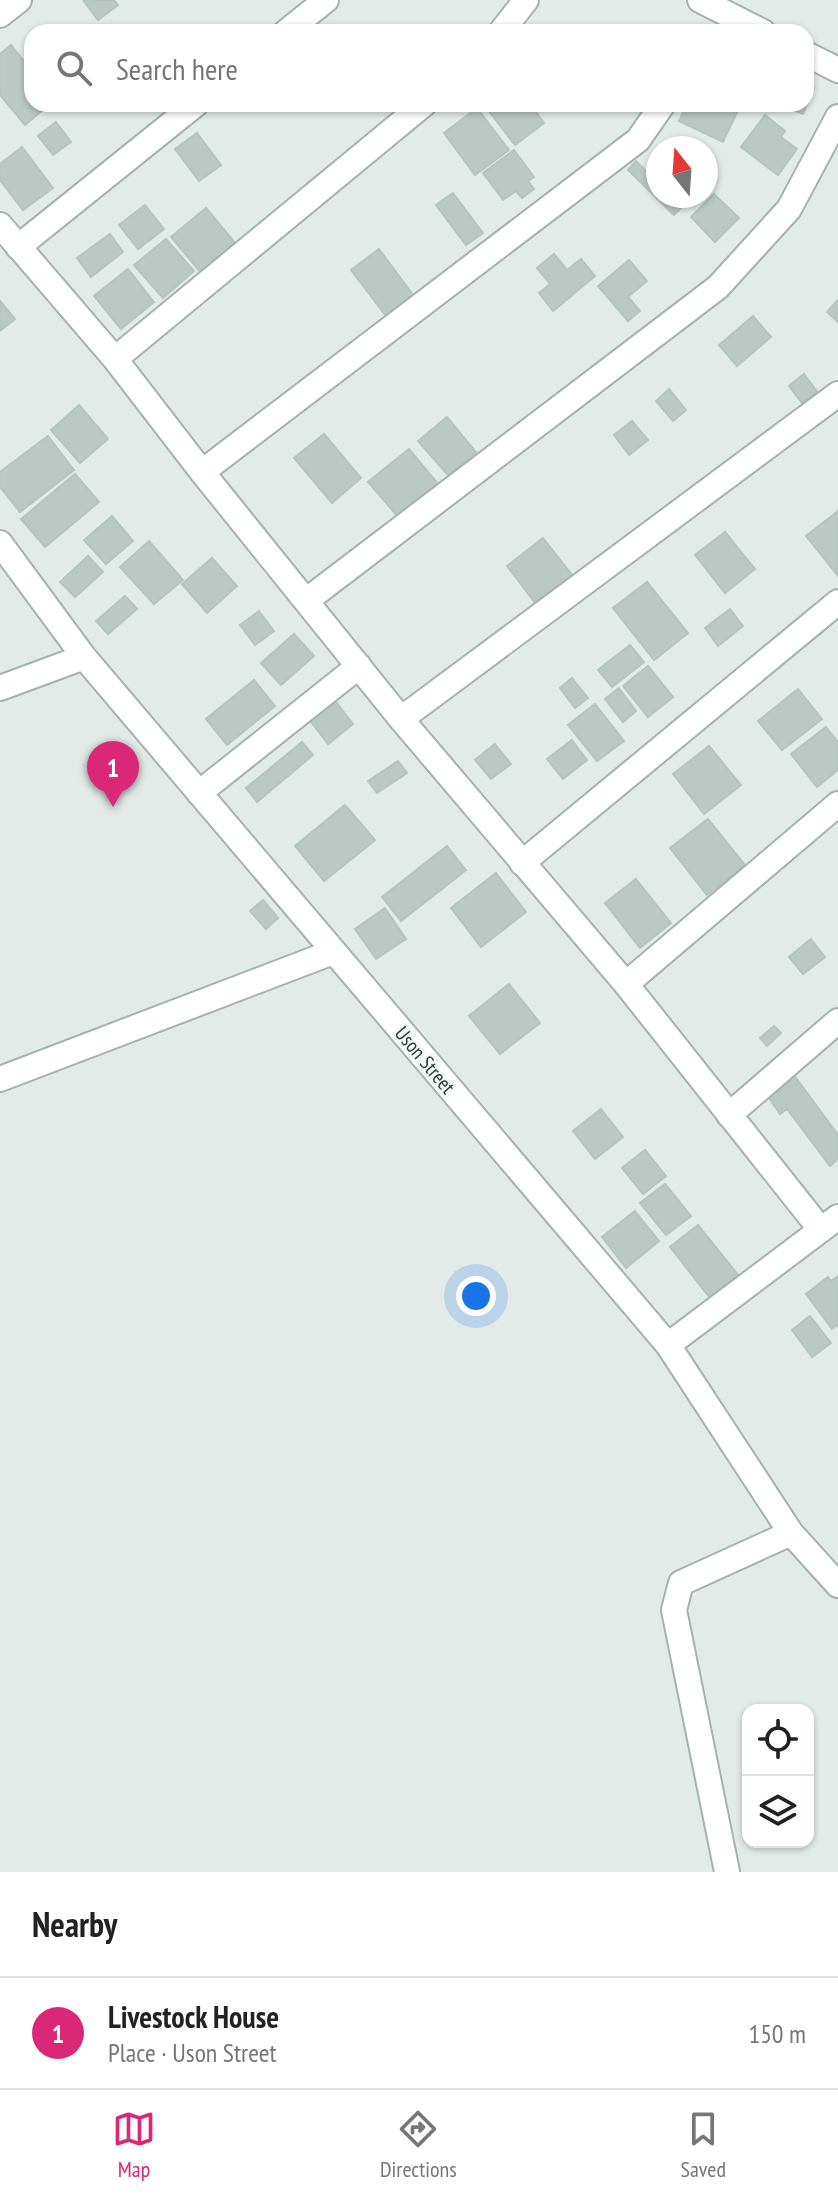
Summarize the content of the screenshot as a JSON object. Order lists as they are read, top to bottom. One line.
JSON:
{"streets":{"street":["Uson Street"]},"north":"top","page":{"search":"Search here","pins":"1","heading":"Nearby","list":[{"mark":"1","name":"Livestock House","note":"Place · Uson Street","value":"150 m"}],"nav":["Map","Directions","Saved"]}}
